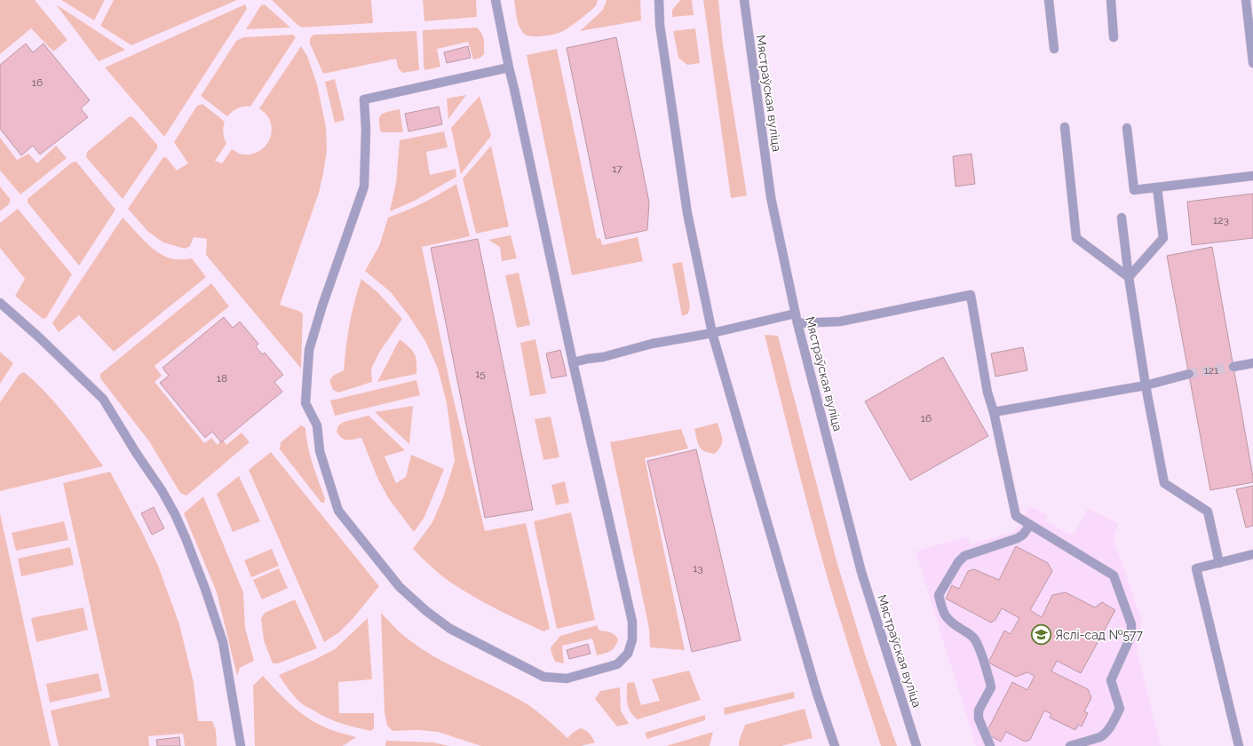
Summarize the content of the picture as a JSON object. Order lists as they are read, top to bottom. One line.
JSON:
{"streets":{"street":["Мястраўская вуліца"]},"places":{"school or university":["Яслі-сад №577"]},"house_numbers":["16","17","123","121","15","18","16","13"]}
